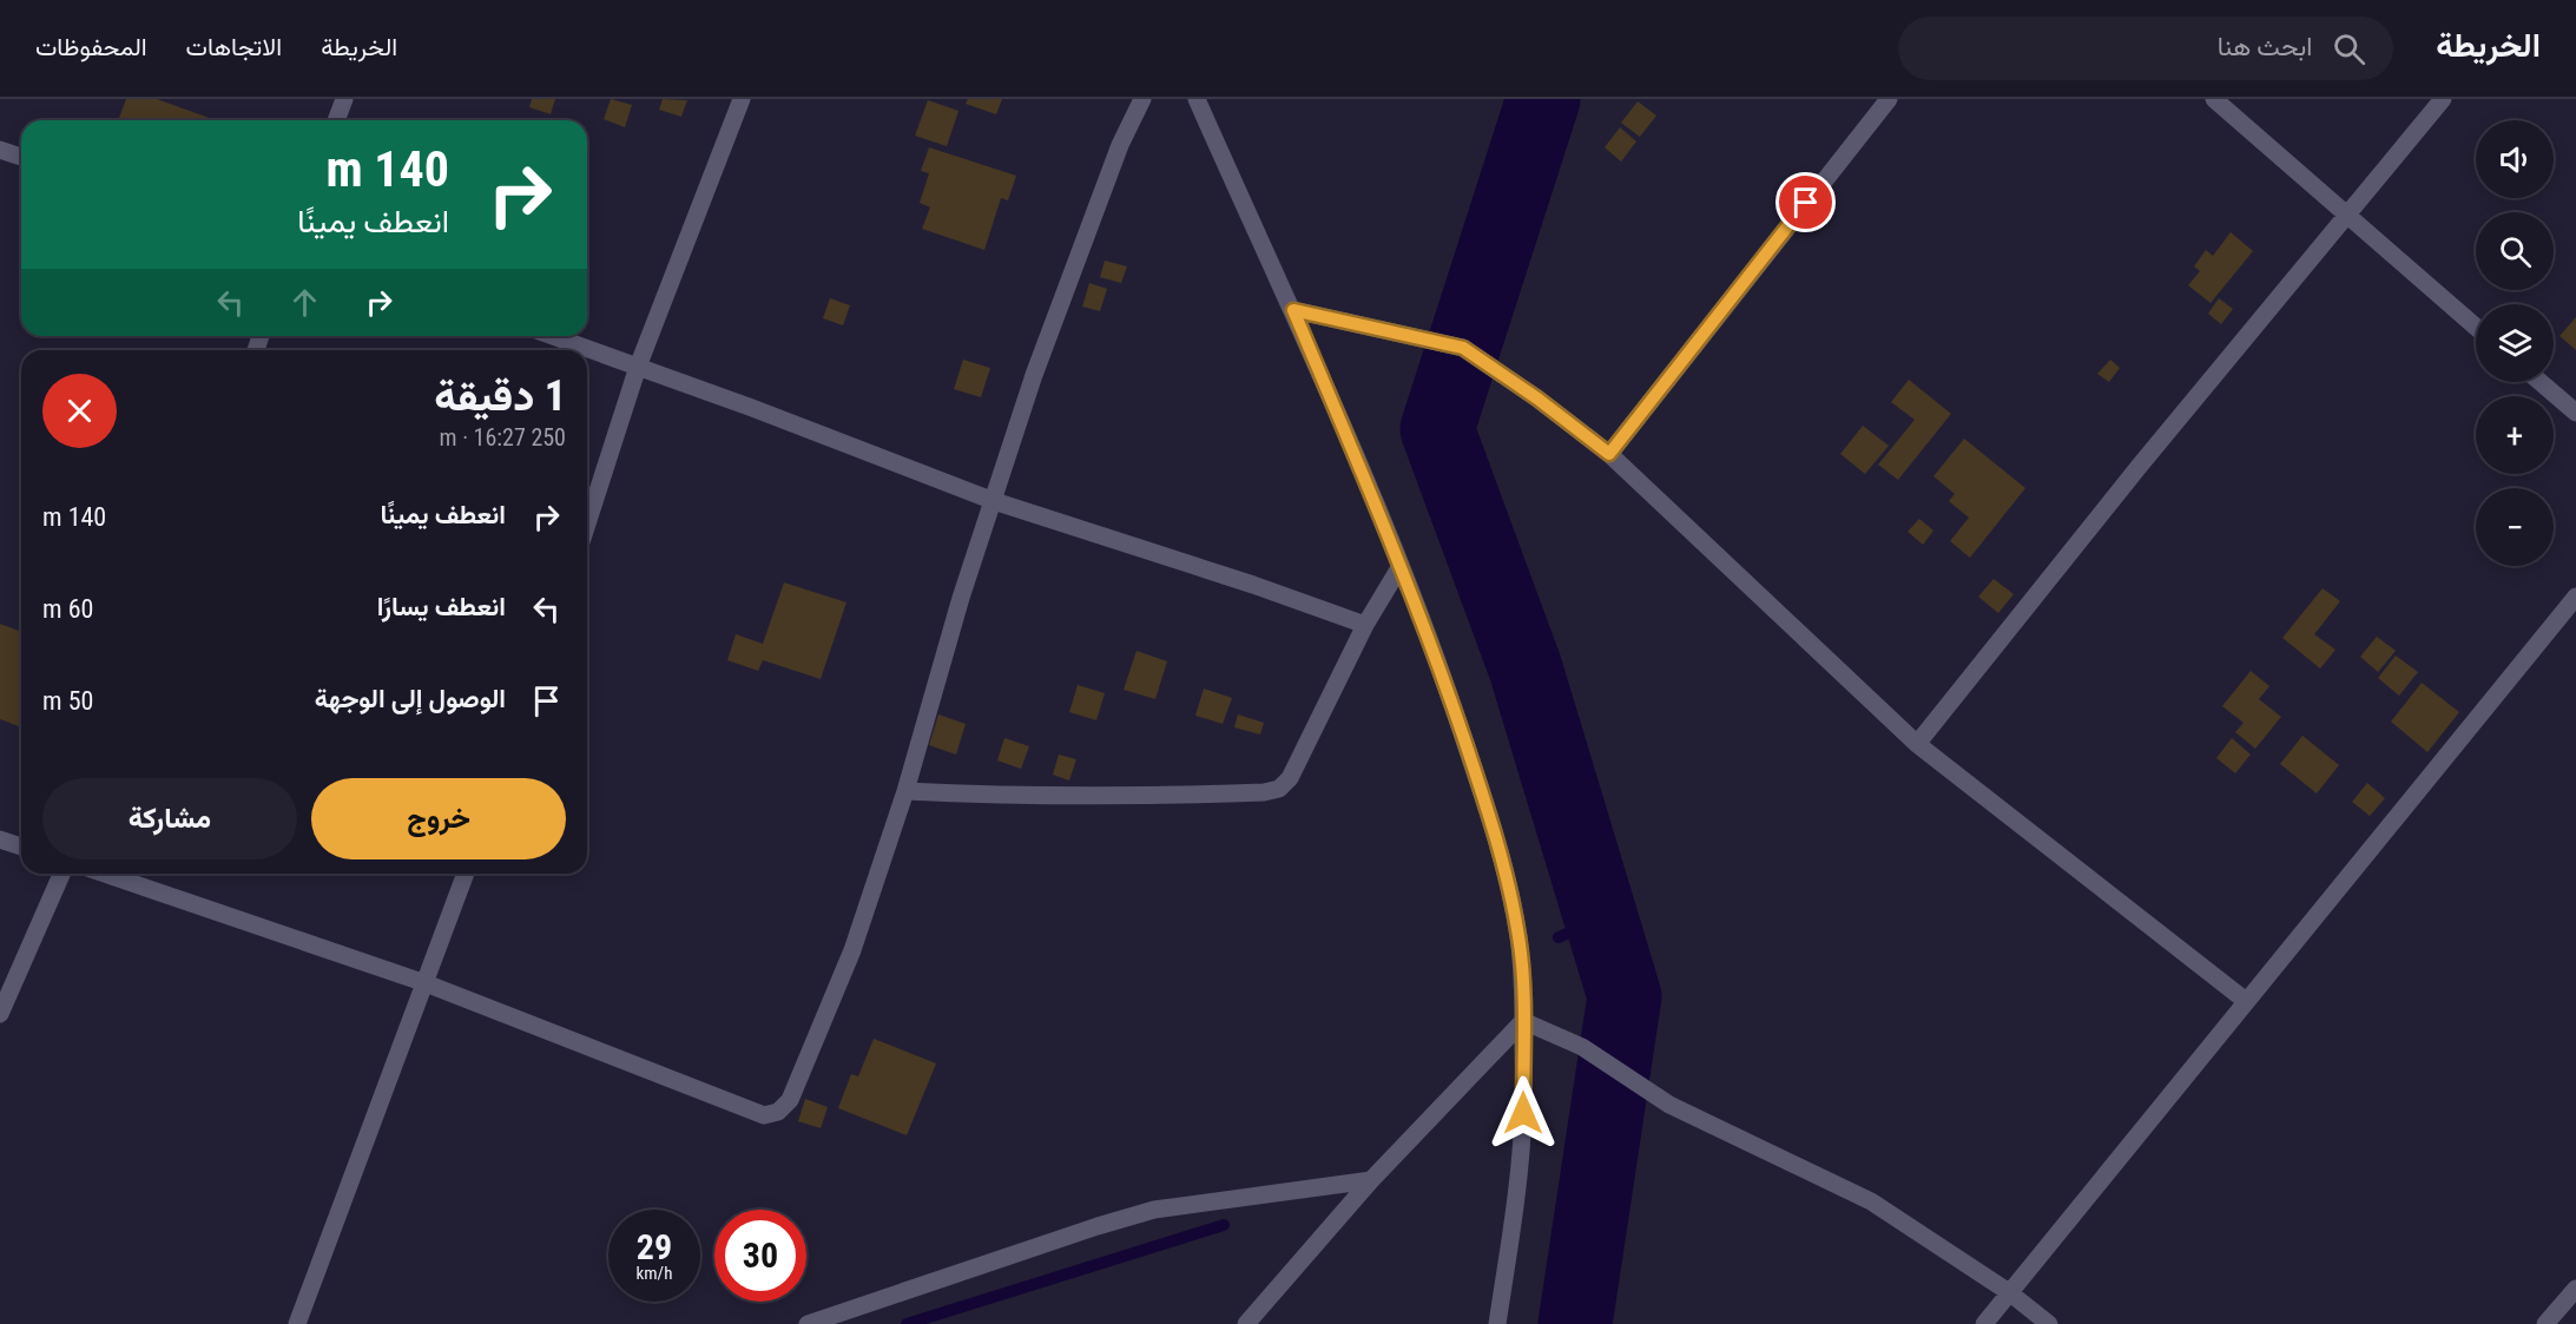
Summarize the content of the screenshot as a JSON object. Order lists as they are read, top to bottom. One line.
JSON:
{"page":{"header":"الخريطة","search":"ابحث هنا","nav":["الخريطة","الاتجاهات","المحفوظات"],"map_buttons":["+","−"],"turn":["140 m","انعطف يمينًا"],"heading":["1 دقيقة","250 m · 16:27"],"list":[{"name":"انعطف يمينًا","value":"140 m"},{"name":"انعطف يسارًا","value":"60 m"},{"name":"الوصول إلى الوجهة","value":"50 m"}],"buttons":["خروج","مشاركة"],"speed":"29 km/h","limit":"30"}}
